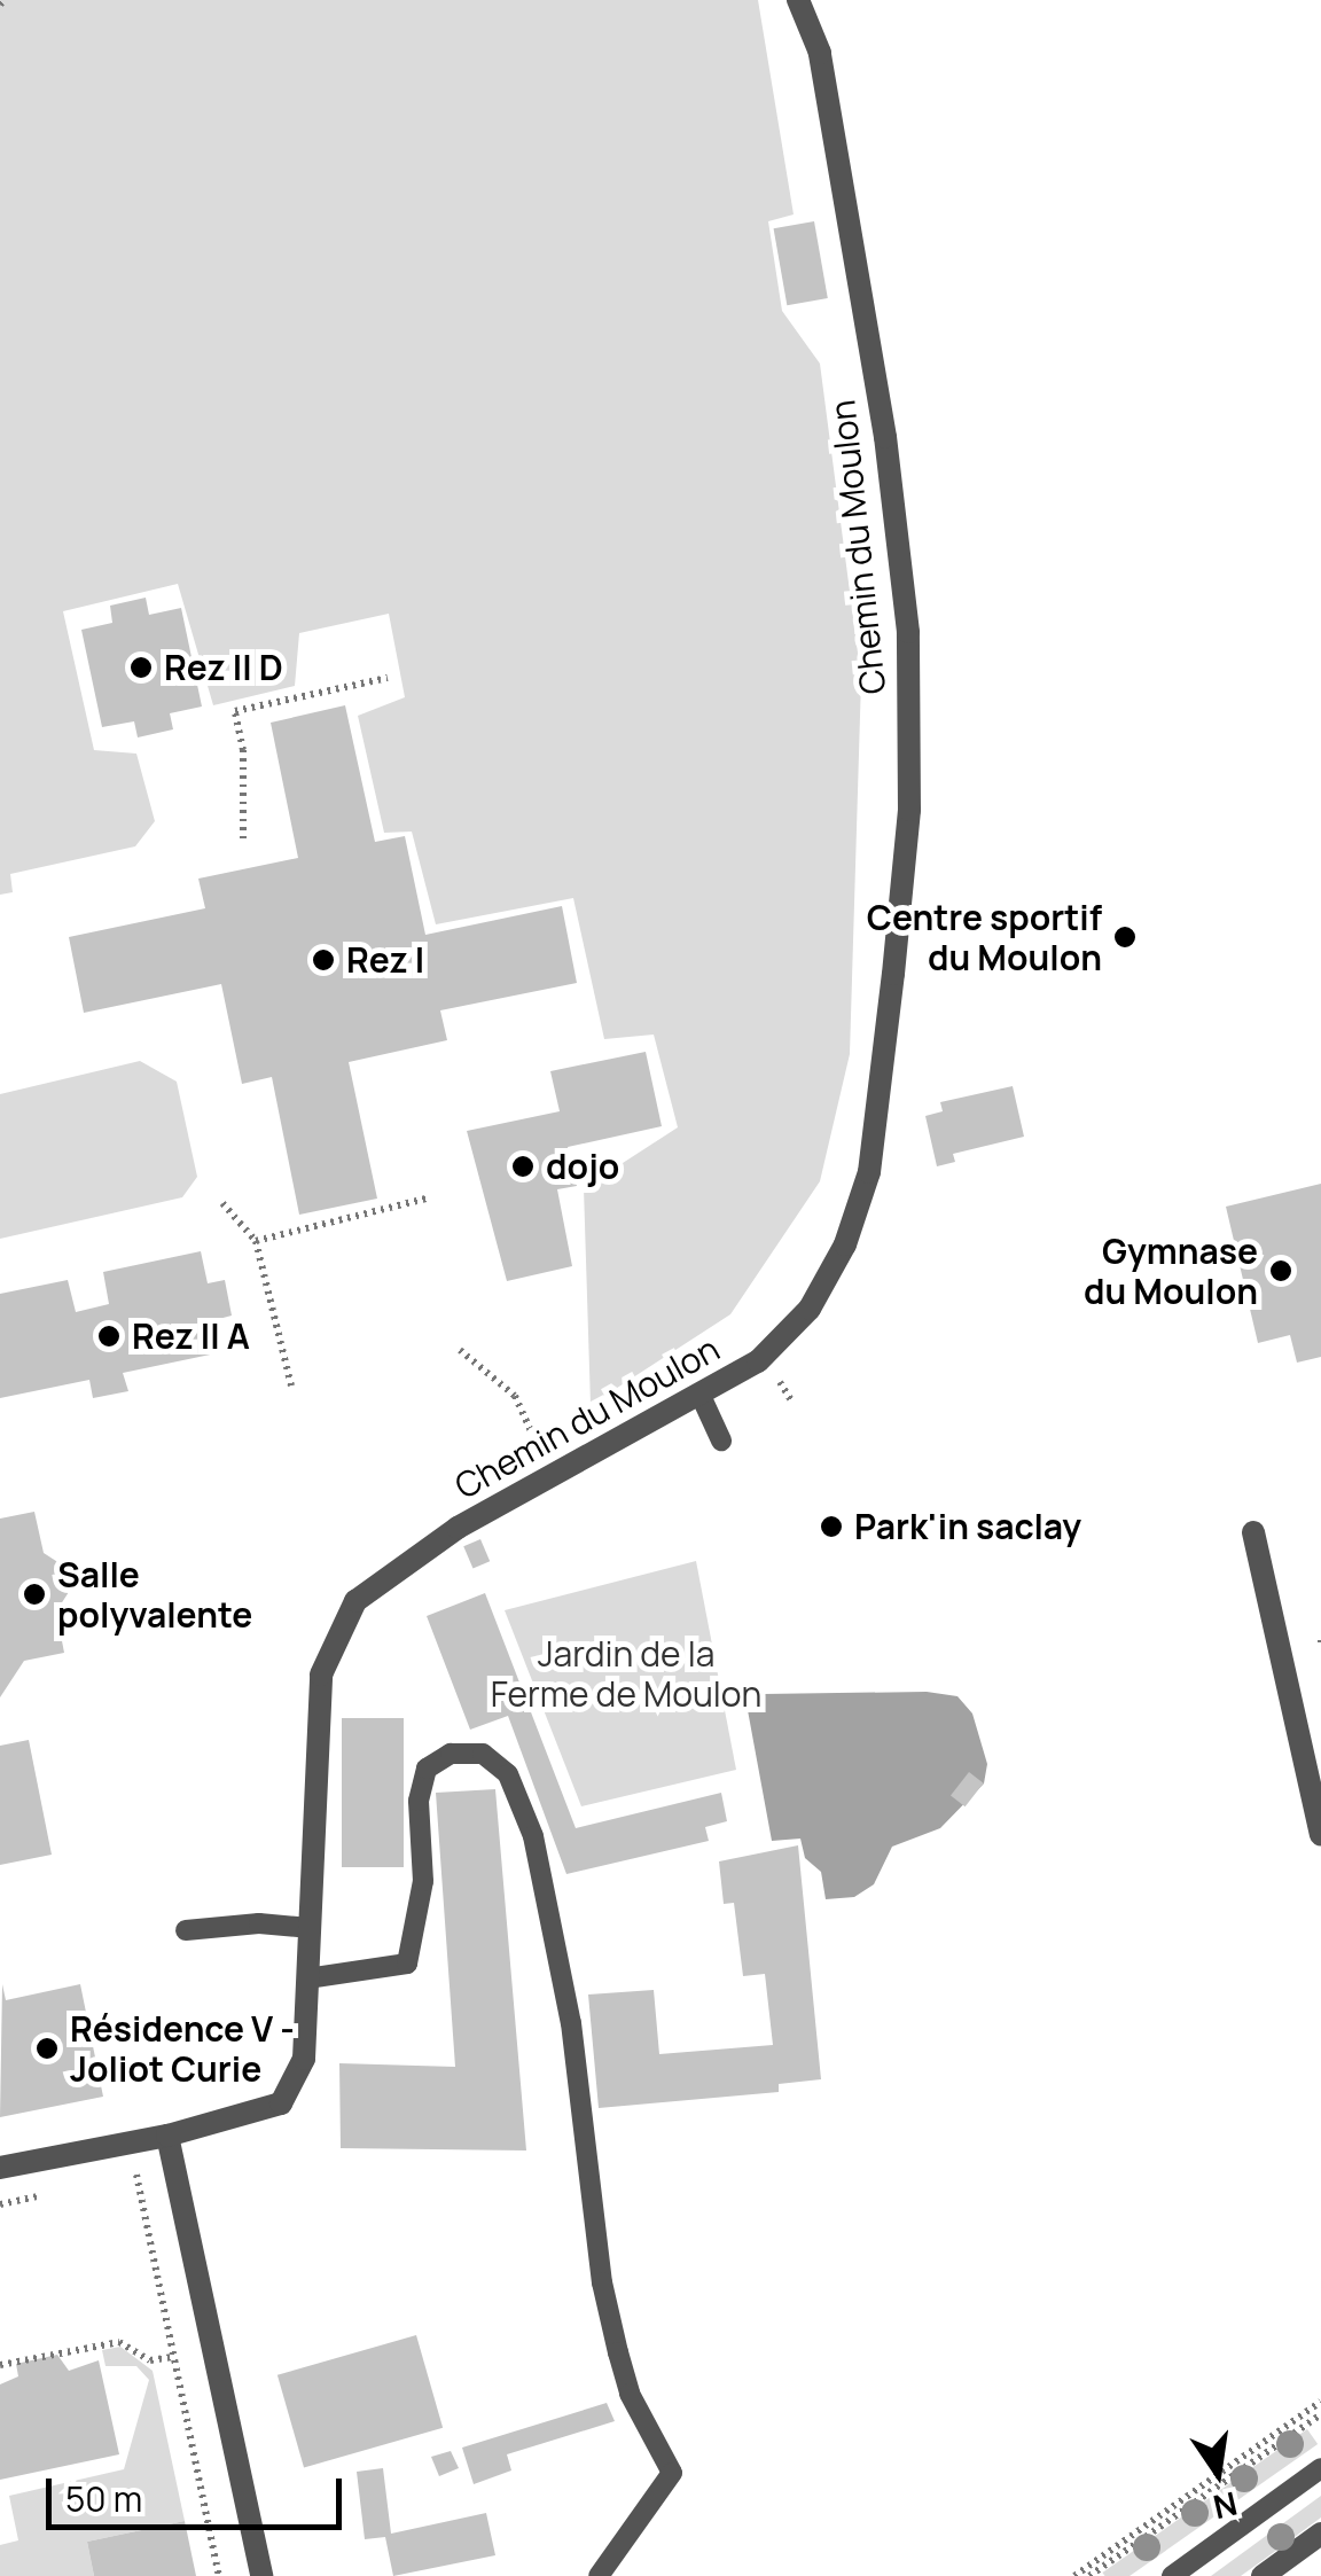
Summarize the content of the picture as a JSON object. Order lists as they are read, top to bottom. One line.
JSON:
{"streets":{"street":["Chemin du Moulon"]},"parks":["Jardin de la Ferme de Moulon"],"places":["Rez II D","Centre sportif du Moulon","Rez I","dojo","Gymnase du Moulon","Rez II A","Park'in saclay","Salle polyvalente","Résidence V - Joliot Curie"],"scale_bar":"50 m","north":"bottom"}
